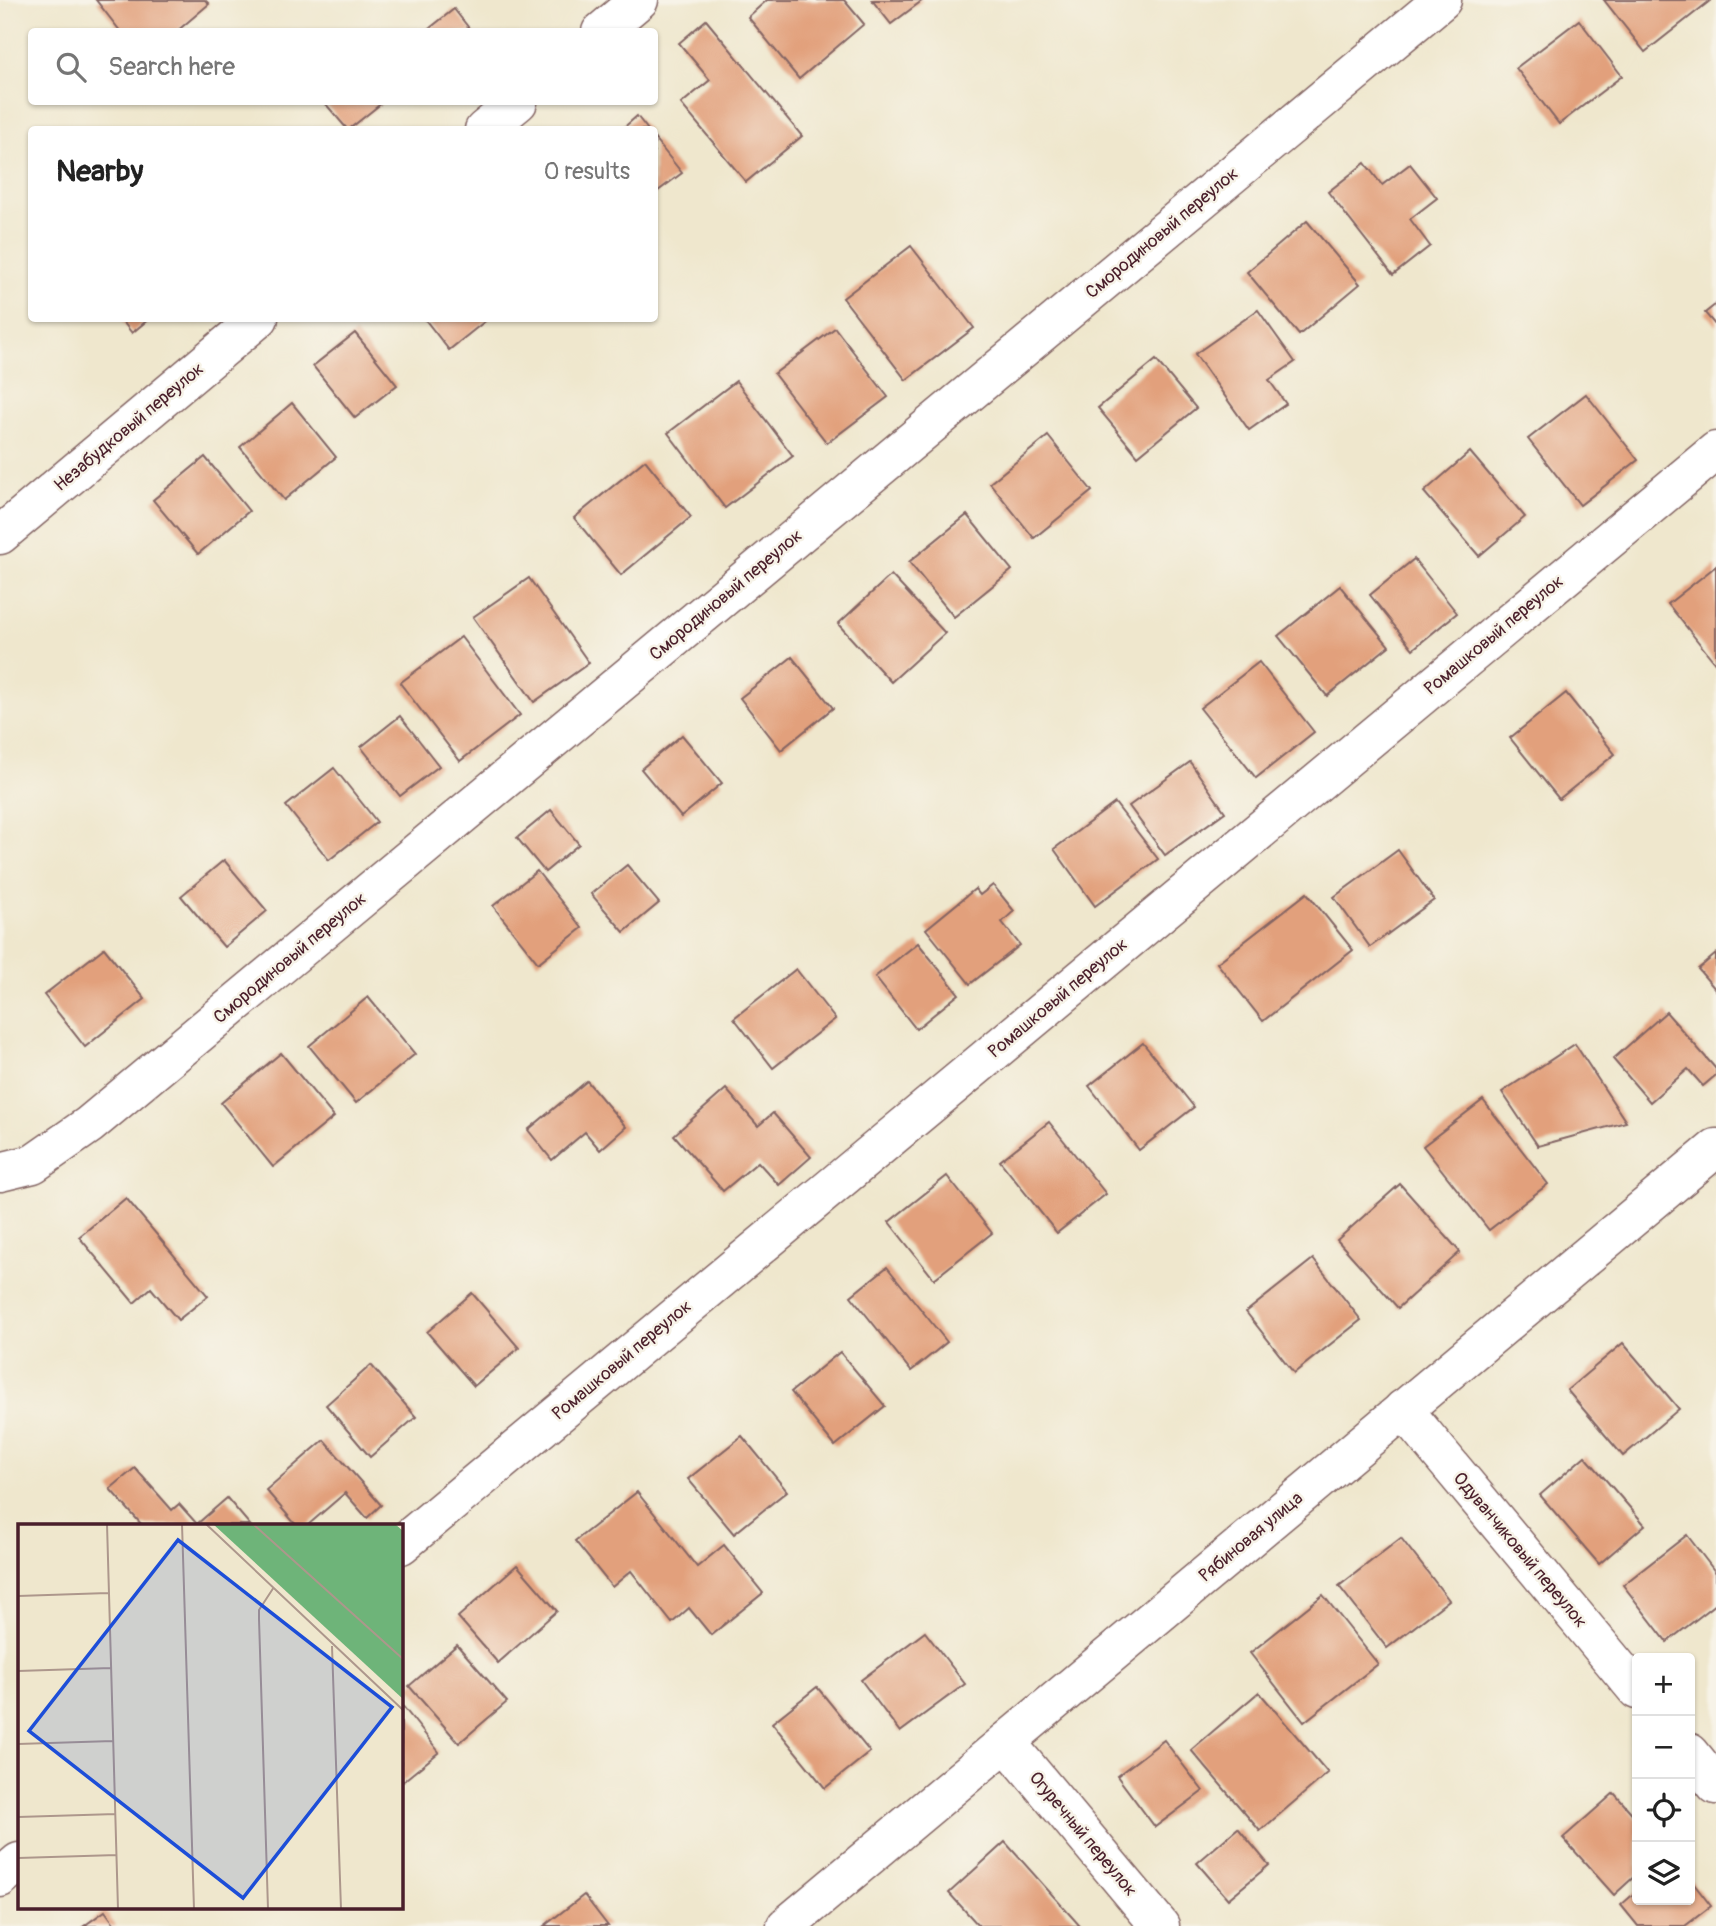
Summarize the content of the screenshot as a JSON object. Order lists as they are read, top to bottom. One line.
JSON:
{"streets":{"street":["Смородиновый переулок","Незабудковый переулок","Ромашковый переулок","Рябиновая улица","Одуванчиковый переулок","Огуречный переулок"]},"crossings":[["Рябиновая улица","Одуванчиковый переулок"],["Рябиновая улица","Огуречный переулок"]],"page":{"search":"Search here","heading":["Nearby","0 results"],"map_buttons":["+","−"]}}
